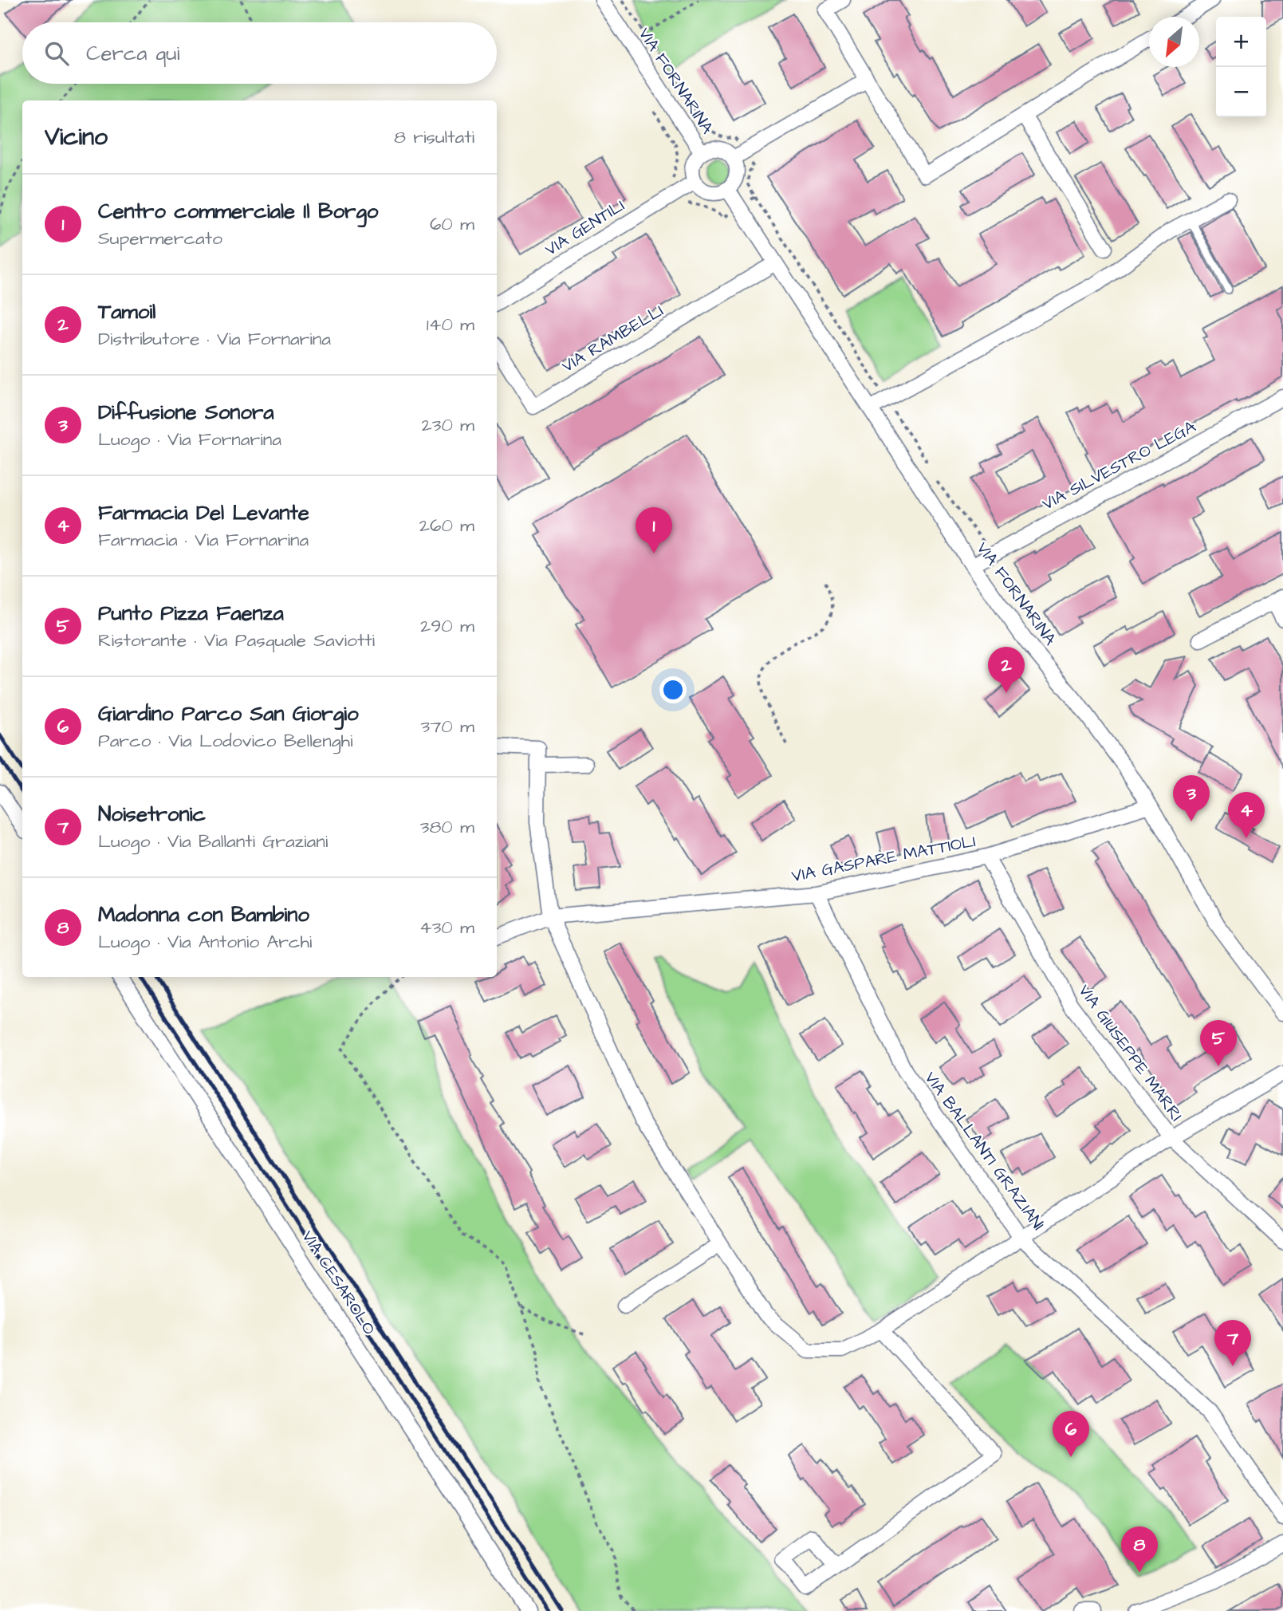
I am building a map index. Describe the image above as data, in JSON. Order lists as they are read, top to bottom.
{
  "streets": {
    "street": [
      "VIA FORNARINA",
      "VIA GENTILI",
      "VIA RAMBELLI",
      "VIA SILVESTRO LEGA",
      "VIA GASPARE MATTIOLI",
      "VIA GIUSEPPE MARRI",
      "VIA BALLANTI GRAZIANI",
      "VIA CESAROLO"
    ]
  },
  "crossings": [
    ["VIA FORNARINA", "VIA GENTILI"],
    ["VIA FORNARINA", "VIA RAMBELLI"],
    ["VIA FORNARINA", "VIA SILVESTRO LEGA"],
    ["VIA FORNARINA", "VIA GASPARE MATTIOLI"],
    ["VIA GASPARE MATTIOLI", "VIA GIUSEPPE MARRI"],
    ["VIA GASPARE MATTIOLI", "VIA BALLANTI GRAZIANI"]
  ],
  "north": "bottom left",
  "page": {
    "map_buttons": ["+", "−"],
    "search": "Cerca qui",
    "heading": ["Vicino", "8 risultati"],
    "list": [
      {
        "mark": "1",
        "name": "Centro commerciale Il Borgo",
        "note": "Supermercato",
        "value": "60 m"
      },
      {
        "mark": "2",
        "name": "Tamoil",
        "note": "Distributore · Via Fornarina",
        "value": "140 m"
      },
      {
        "mark": "3",
        "name": "Diffusione Sonora",
        "note": "Luogo · Via Fornarina",
        "value": "230 m"
      },
      {
        "mark": "4",
        "name": "Farmacia Del Levante",
        "note": "Farmacia · Via Fornarina",
        "value": "260 m"
      },
      {
        "mark": "5",
        "name": "Punto Pizza Faenza",
        "note": "Ristorante · Via Pasquale Saviotti",
        "value": "290 m"
      },
      {
        "mark": "6",
        "name": "Giardino Parco San Giorgio",
        "note": "Parco · Via Lodovico Bellenghi",
        "value": "370 m"
      },
      {
        "mark": "7",
        "name": "Noisetronic",
        "note": "Luogo · Via Ballanti Graziani",
        "value": "380 m"
      },
      {
        "mark": "8",
        "name": "Madonna con Bambino",
        "note": "Luogo · Via Antonio Archi",
        "value": "430 m"
      }
    ],
    "pins": [
      "1",
      "2",
      "3",
      "4",
      "5",
      "7",
      "6",
      "8"
    ]
  }
}
